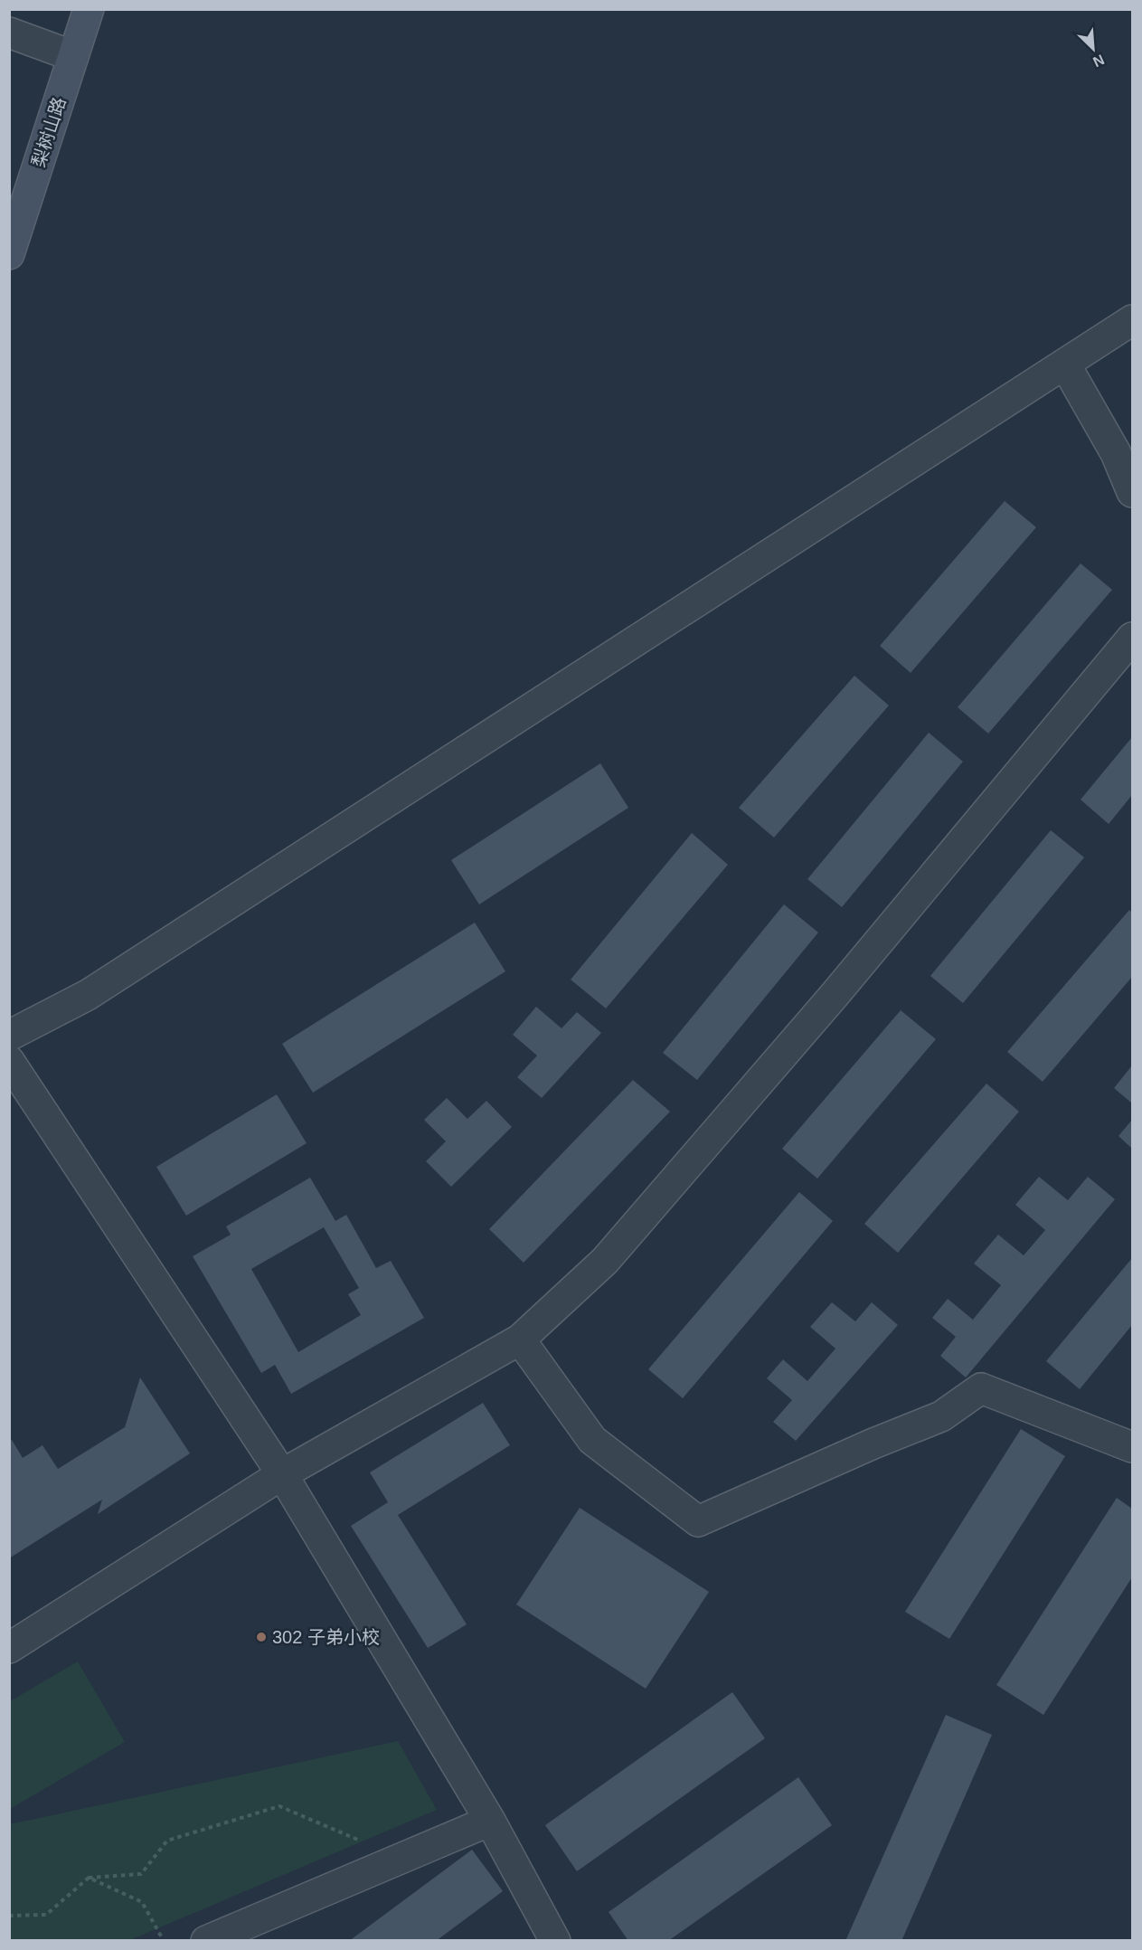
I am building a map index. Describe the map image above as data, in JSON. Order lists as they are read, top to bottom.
{
  "streets": {
    "main road": ["梨树山路"]
  },
  "places": ["302 子弟小校"],
  "north": "bottom right"
}
